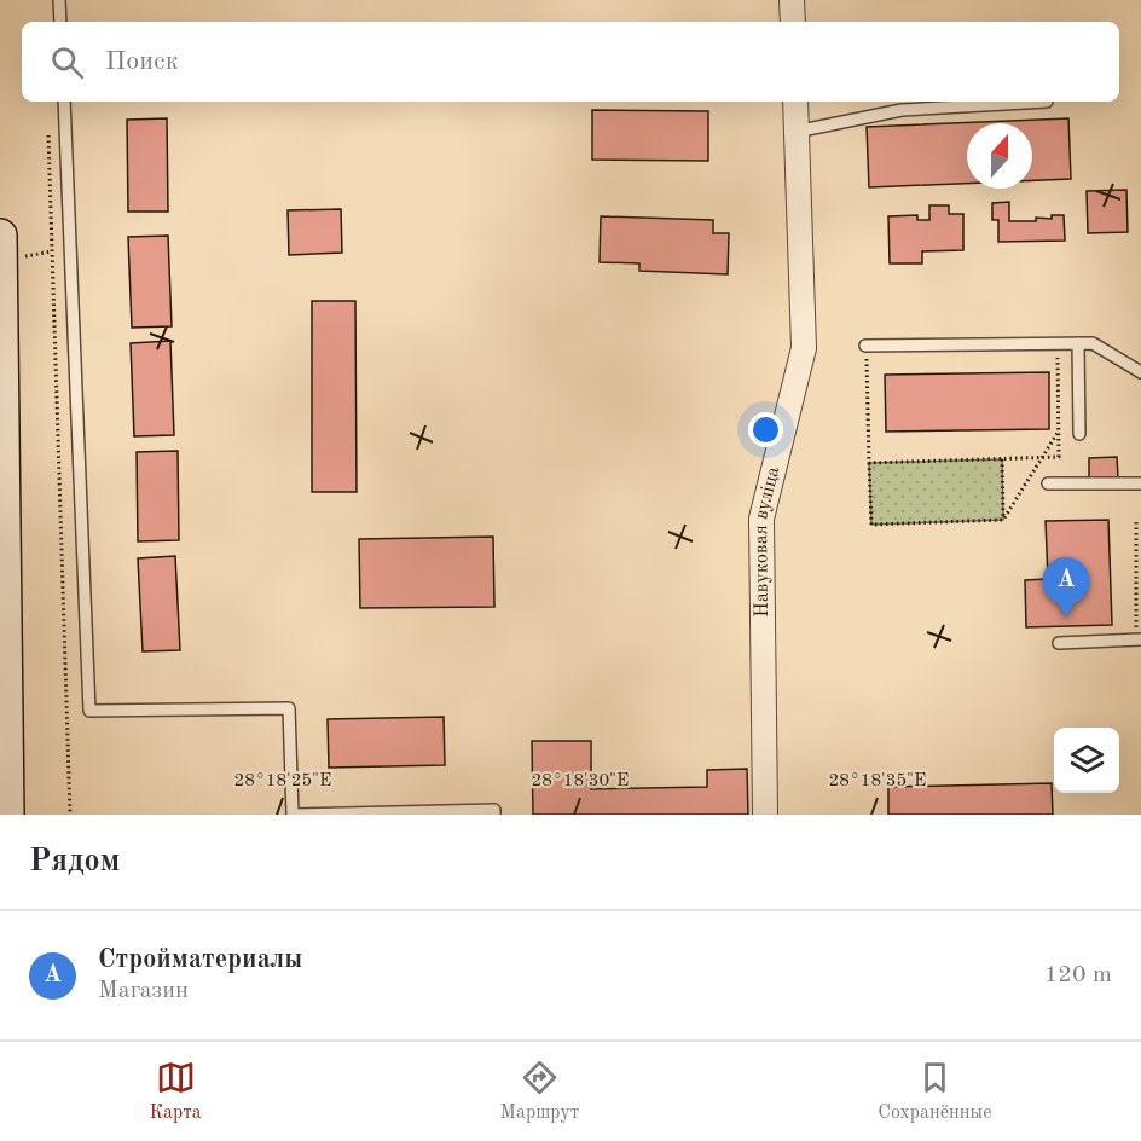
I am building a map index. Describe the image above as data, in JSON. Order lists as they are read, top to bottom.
{
  "streets": {
    "street": ["Навуковая вуліца"]
  },
  "north": "top",
  "page": {
    "search": "Поиск",
    "pins": "A",
    "heading": "Рядом",
    "list": [
      {
        "mark": "A",
        "name": "Стройматериалы",
        "note": "Магазин",
        "value": "120 m"
      }
    ],
    "nav": ["Карта", "Маршрут", "Сохранённые"]
  },
  "coordinates": ["28°18'25\"E", "28°18'30\"E", "28°18'35\"E"]
}
